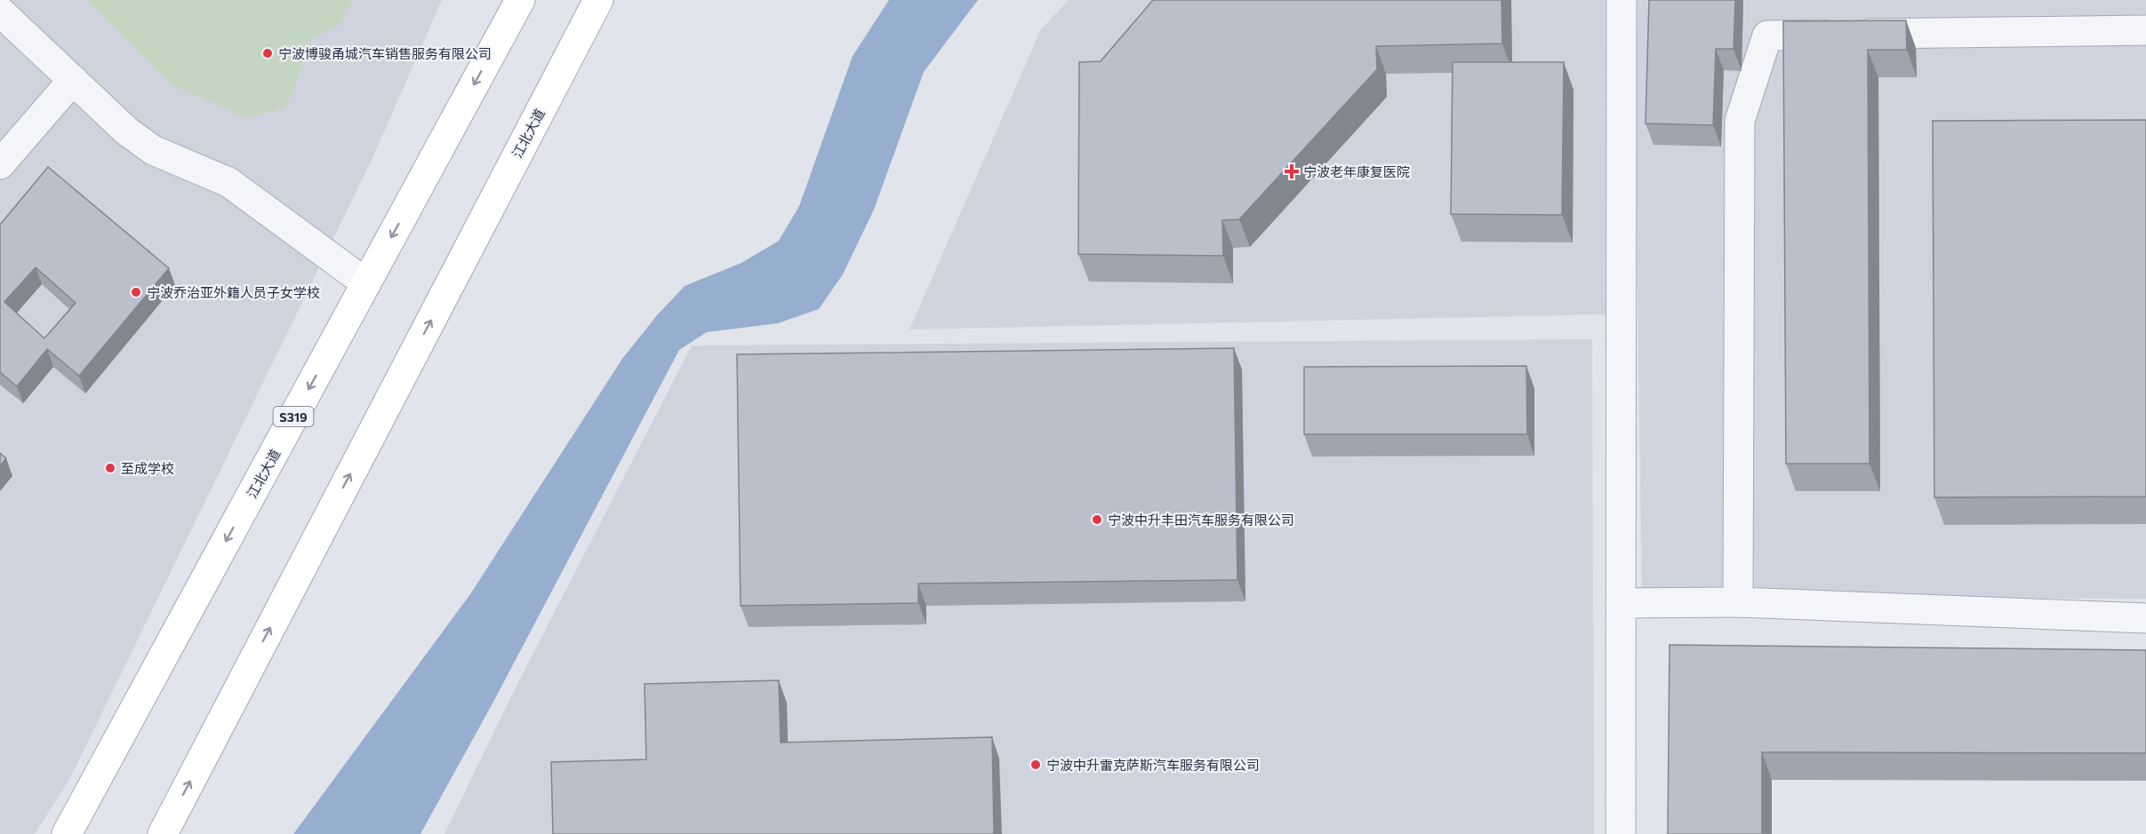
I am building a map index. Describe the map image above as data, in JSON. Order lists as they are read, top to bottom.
{
  "streets": {
    "main road": ["江北大道", "S319"]
  },
  "places": {
    "other": [
      "宁波博骏甬城汽车销售服务有限公司",
      "宁波乔治亚外籍人员子女学校",
      "至成学校",
      "宁波中升丰田汽车服务有限公司",
      "宁波中升雷克萨斯汽车服务有限公司"
    ],
    "health": ["宁波老年康复医院"]
  }
}
